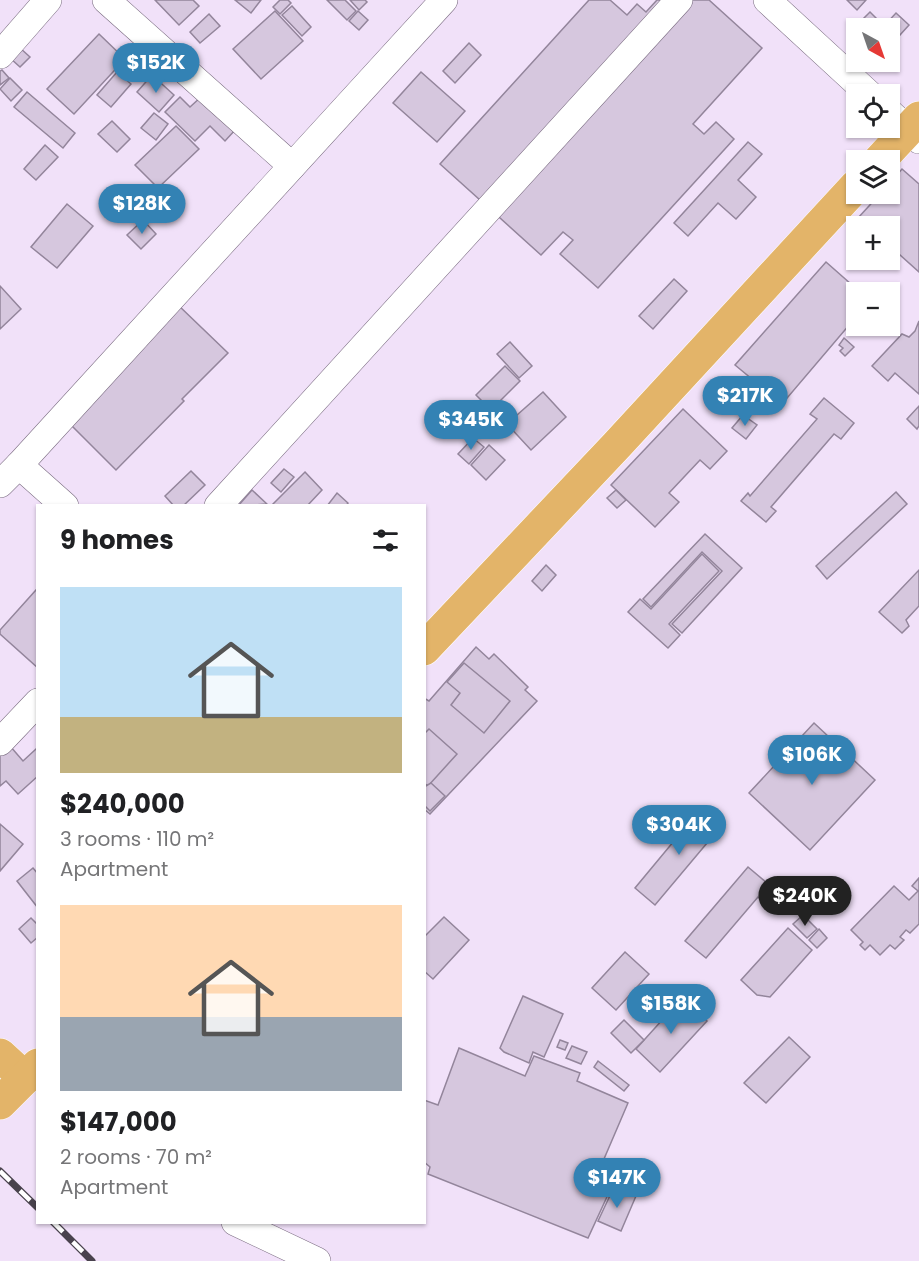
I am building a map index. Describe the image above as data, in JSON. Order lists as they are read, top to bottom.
{
  "north": "bottom right",
  "page": {
    "map_buttons": ["+", "−"],
    "price": [
      "$152K",
      "$128K",
      "$217K",
      "$345K",
      "$106K",
      "$304K",
      "$240K",
      "$158K",
      "$147K"
    ],
    "heading": "9 homes",
    "list": [
      {
        "name": "$240,000",
        "note": "3 rooms · 110 m² · Apartment"
      },
      {
        "name": "$147,000",
        "note": "2 rooms · 70 m² · Apartment"
      }
    ]
  }
}
